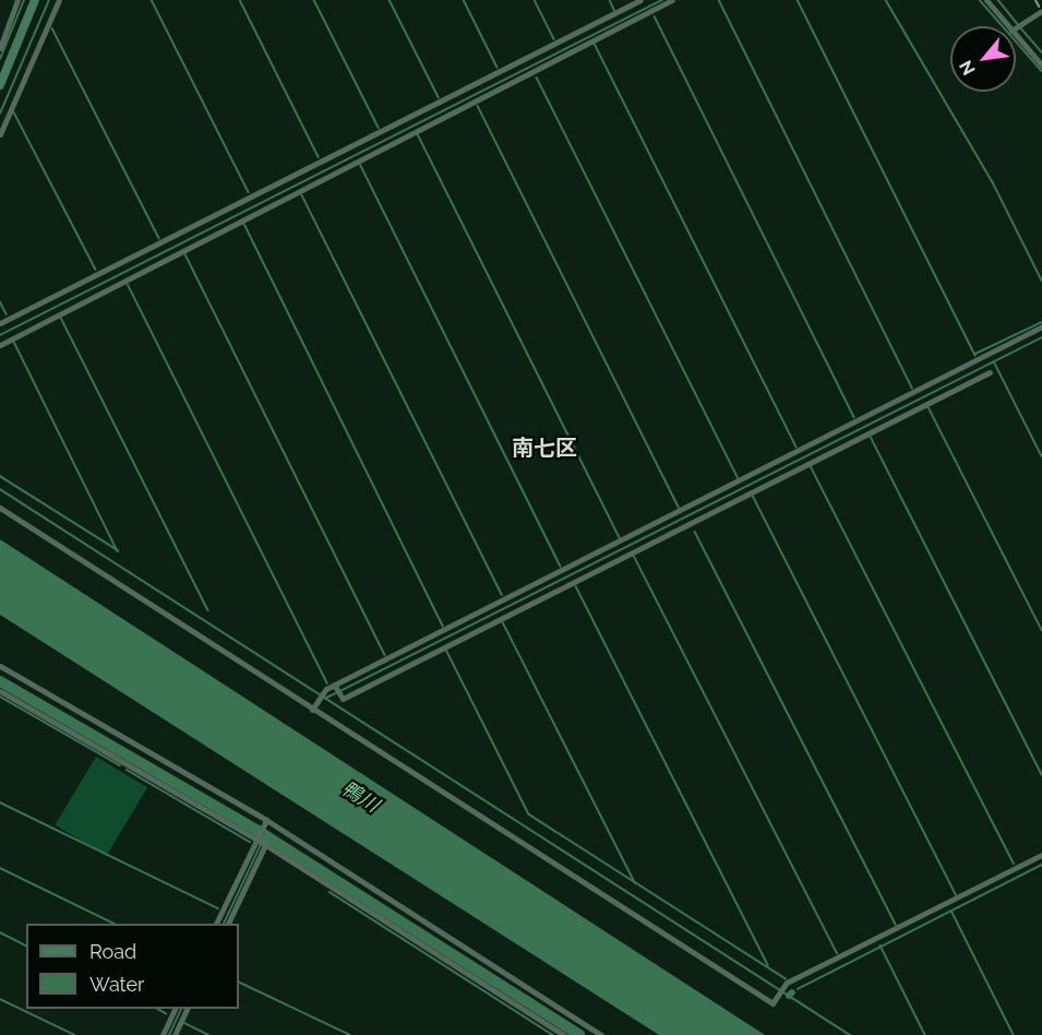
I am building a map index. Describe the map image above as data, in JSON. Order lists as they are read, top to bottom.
{
  "districts": ["南七区"],
  "water": ["鴨川"],
  "legend": ["Road", "Water"],
  "north": "bottom left"
}
